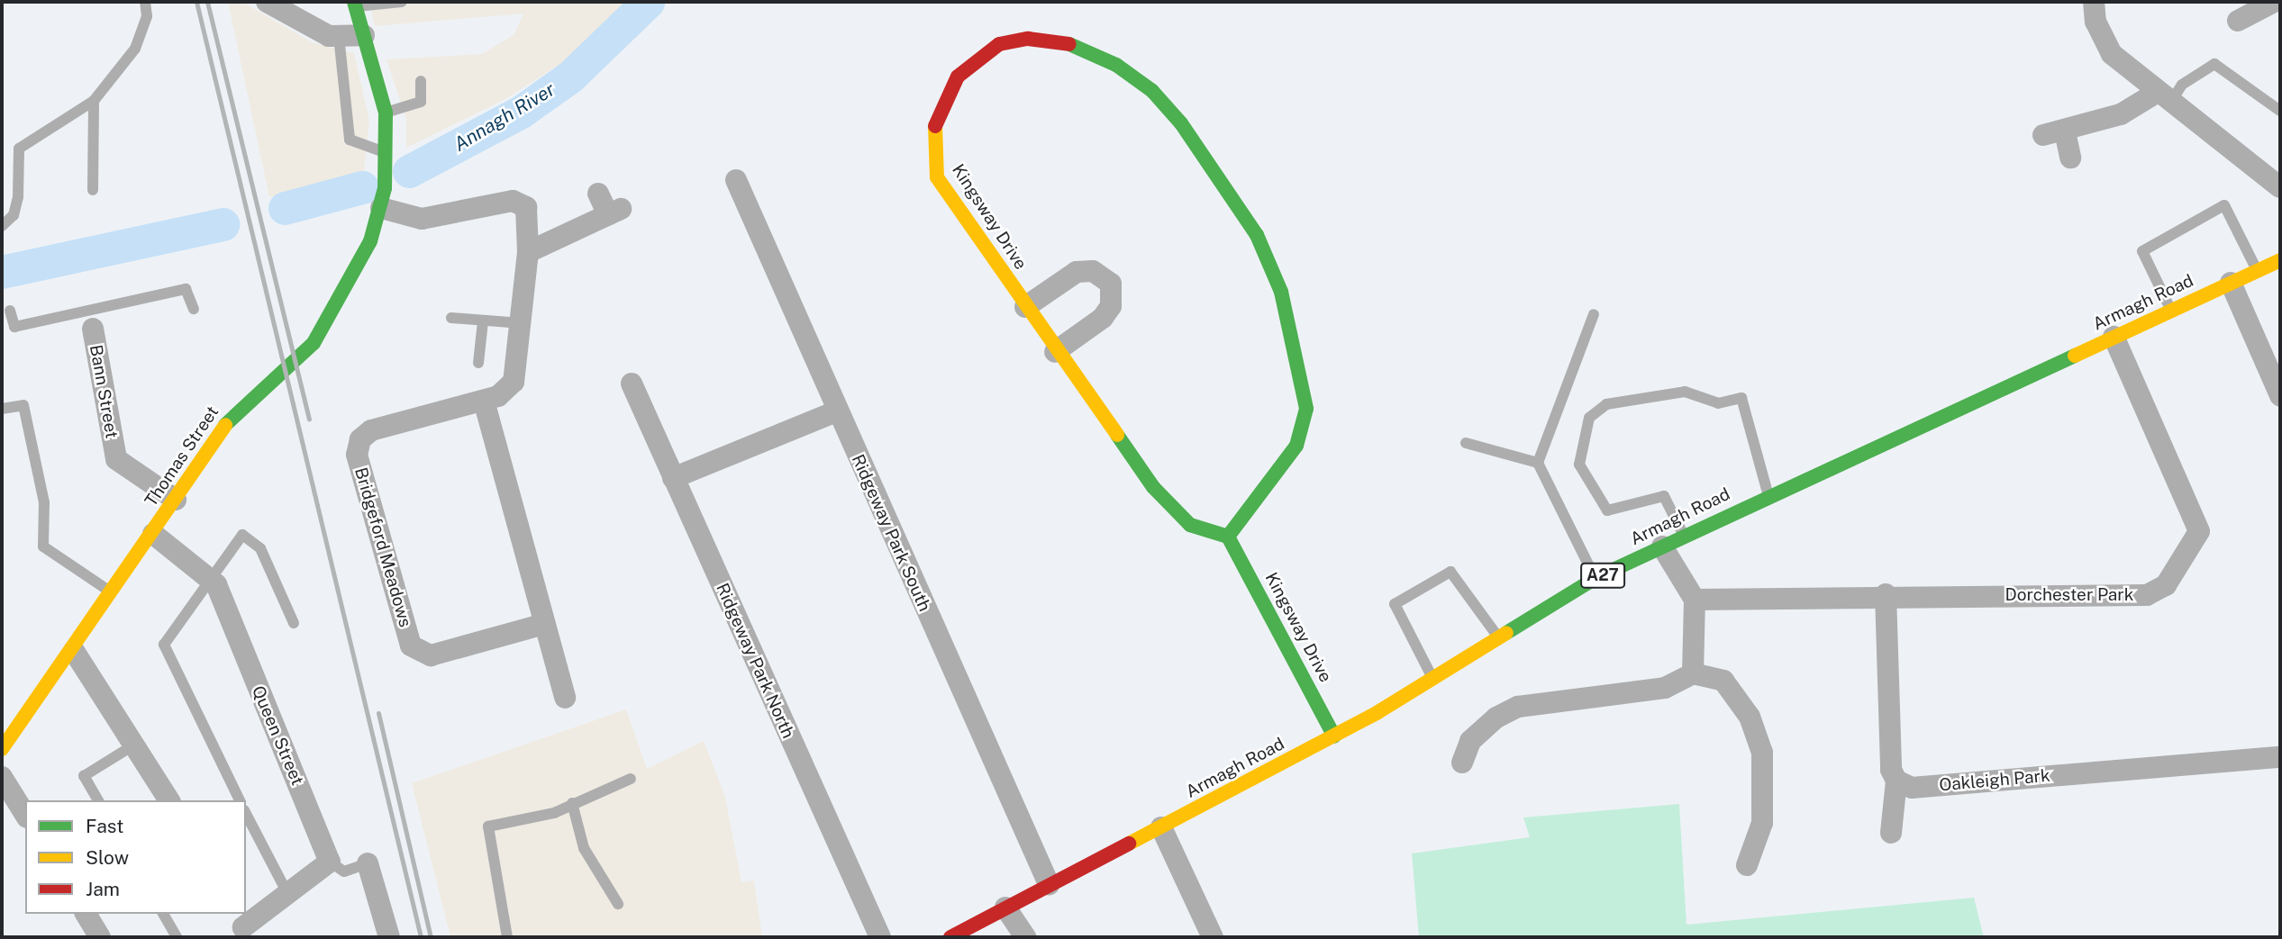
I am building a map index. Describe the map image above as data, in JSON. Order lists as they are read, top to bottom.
{
  "streets": {
    "main road": [
      "Kingsway Drive",
      "Armagh Road",
      "Thomas Street",
      "A27"
    ],
    "street": [
      "Bann Street",
      "Ridgeway Park South",
      "Bridgeford Meadows",
      "Dorchester Park",
      "Ridgeway Park North",
      "Queen Street",
      "Oakleigh Park"
    ]
  },
  "crossings": [
    ["Kingsway Drive", "Armagh Road"],
    ["Armagh Road", "Ridgeway Park South"],
    ["Armagh Road", "Dorchester Park"],
    ["Bann Street", "Thomas Street"],
    ["Thomas Street", "Bridgeford Meadows"]
  ],
  "water": ["Annagh River"],
  "legend": ["Fast", "Slow", "Jam"]
}
